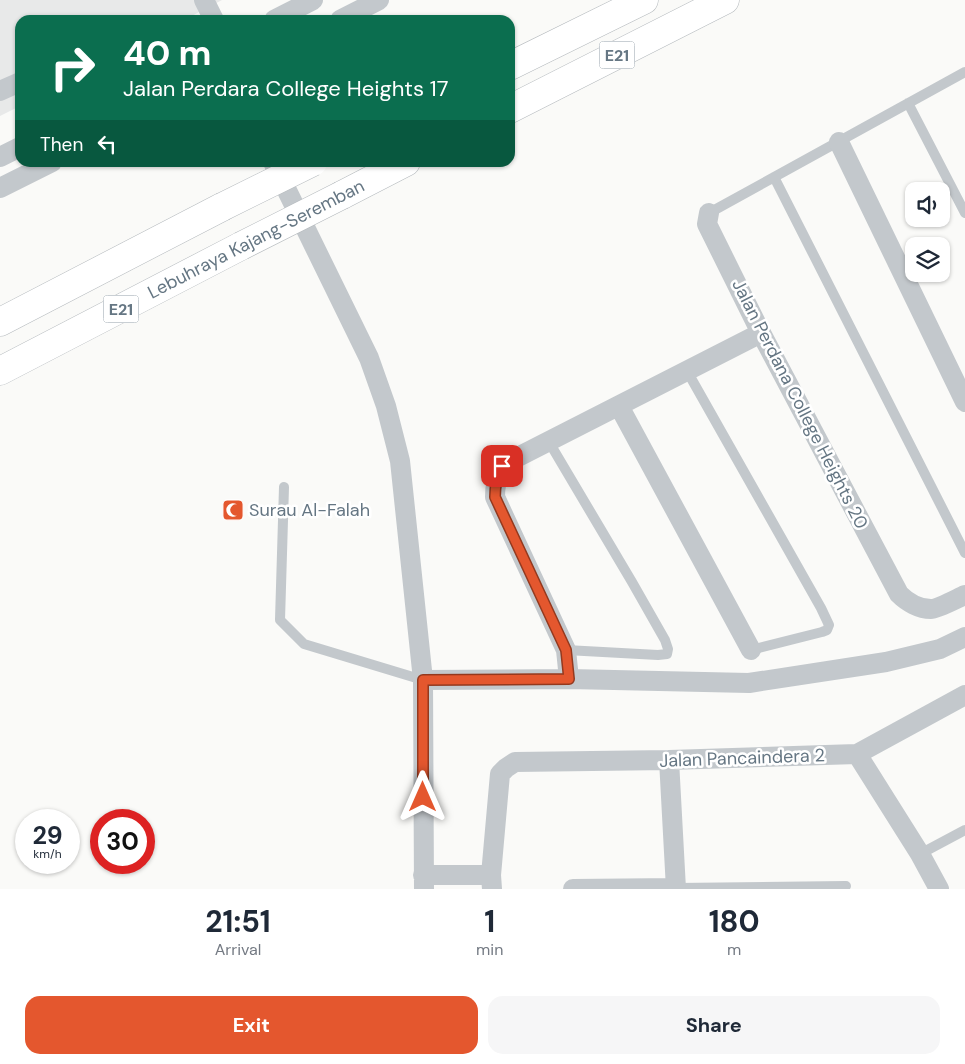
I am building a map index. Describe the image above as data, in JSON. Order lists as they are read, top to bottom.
{
  "streets": {
    "highway": ["E21", "Lebuhraya Kajang-Seremban"],
    "street": ["Jalan Perdana College Heights 20", "Jalan Pancaindera 2"]
  },
  "places": {
    "mosque": ["Surau Al-Falah"]
  },
  "page": {
    "turn": ["40 m", "Jalan Perdara College Heights 17"],
    "then": "Then",
    "speed": "29 km/h",
    "limit": "30",
    "eta": [
      "21:51",
      "Arrival",
      "1",
      "min",
      "180",
      "m"
    ],
    "buttons": ["Exit", "Share"]
  }
}
